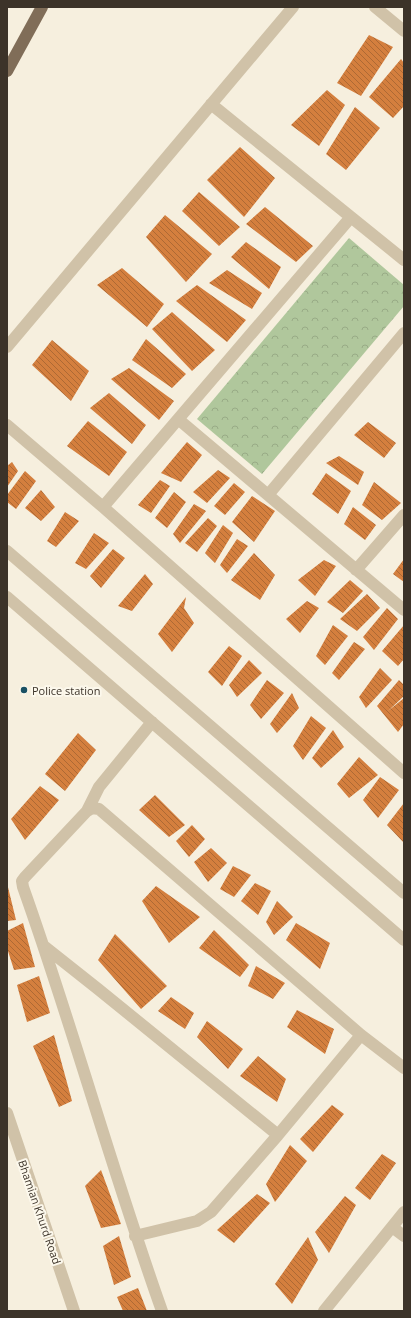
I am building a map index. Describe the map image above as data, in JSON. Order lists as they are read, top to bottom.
{
  "streets": {
    "street": ["Bhamian Khurd Road"]
  },
  "places": ["Police station"]
}
